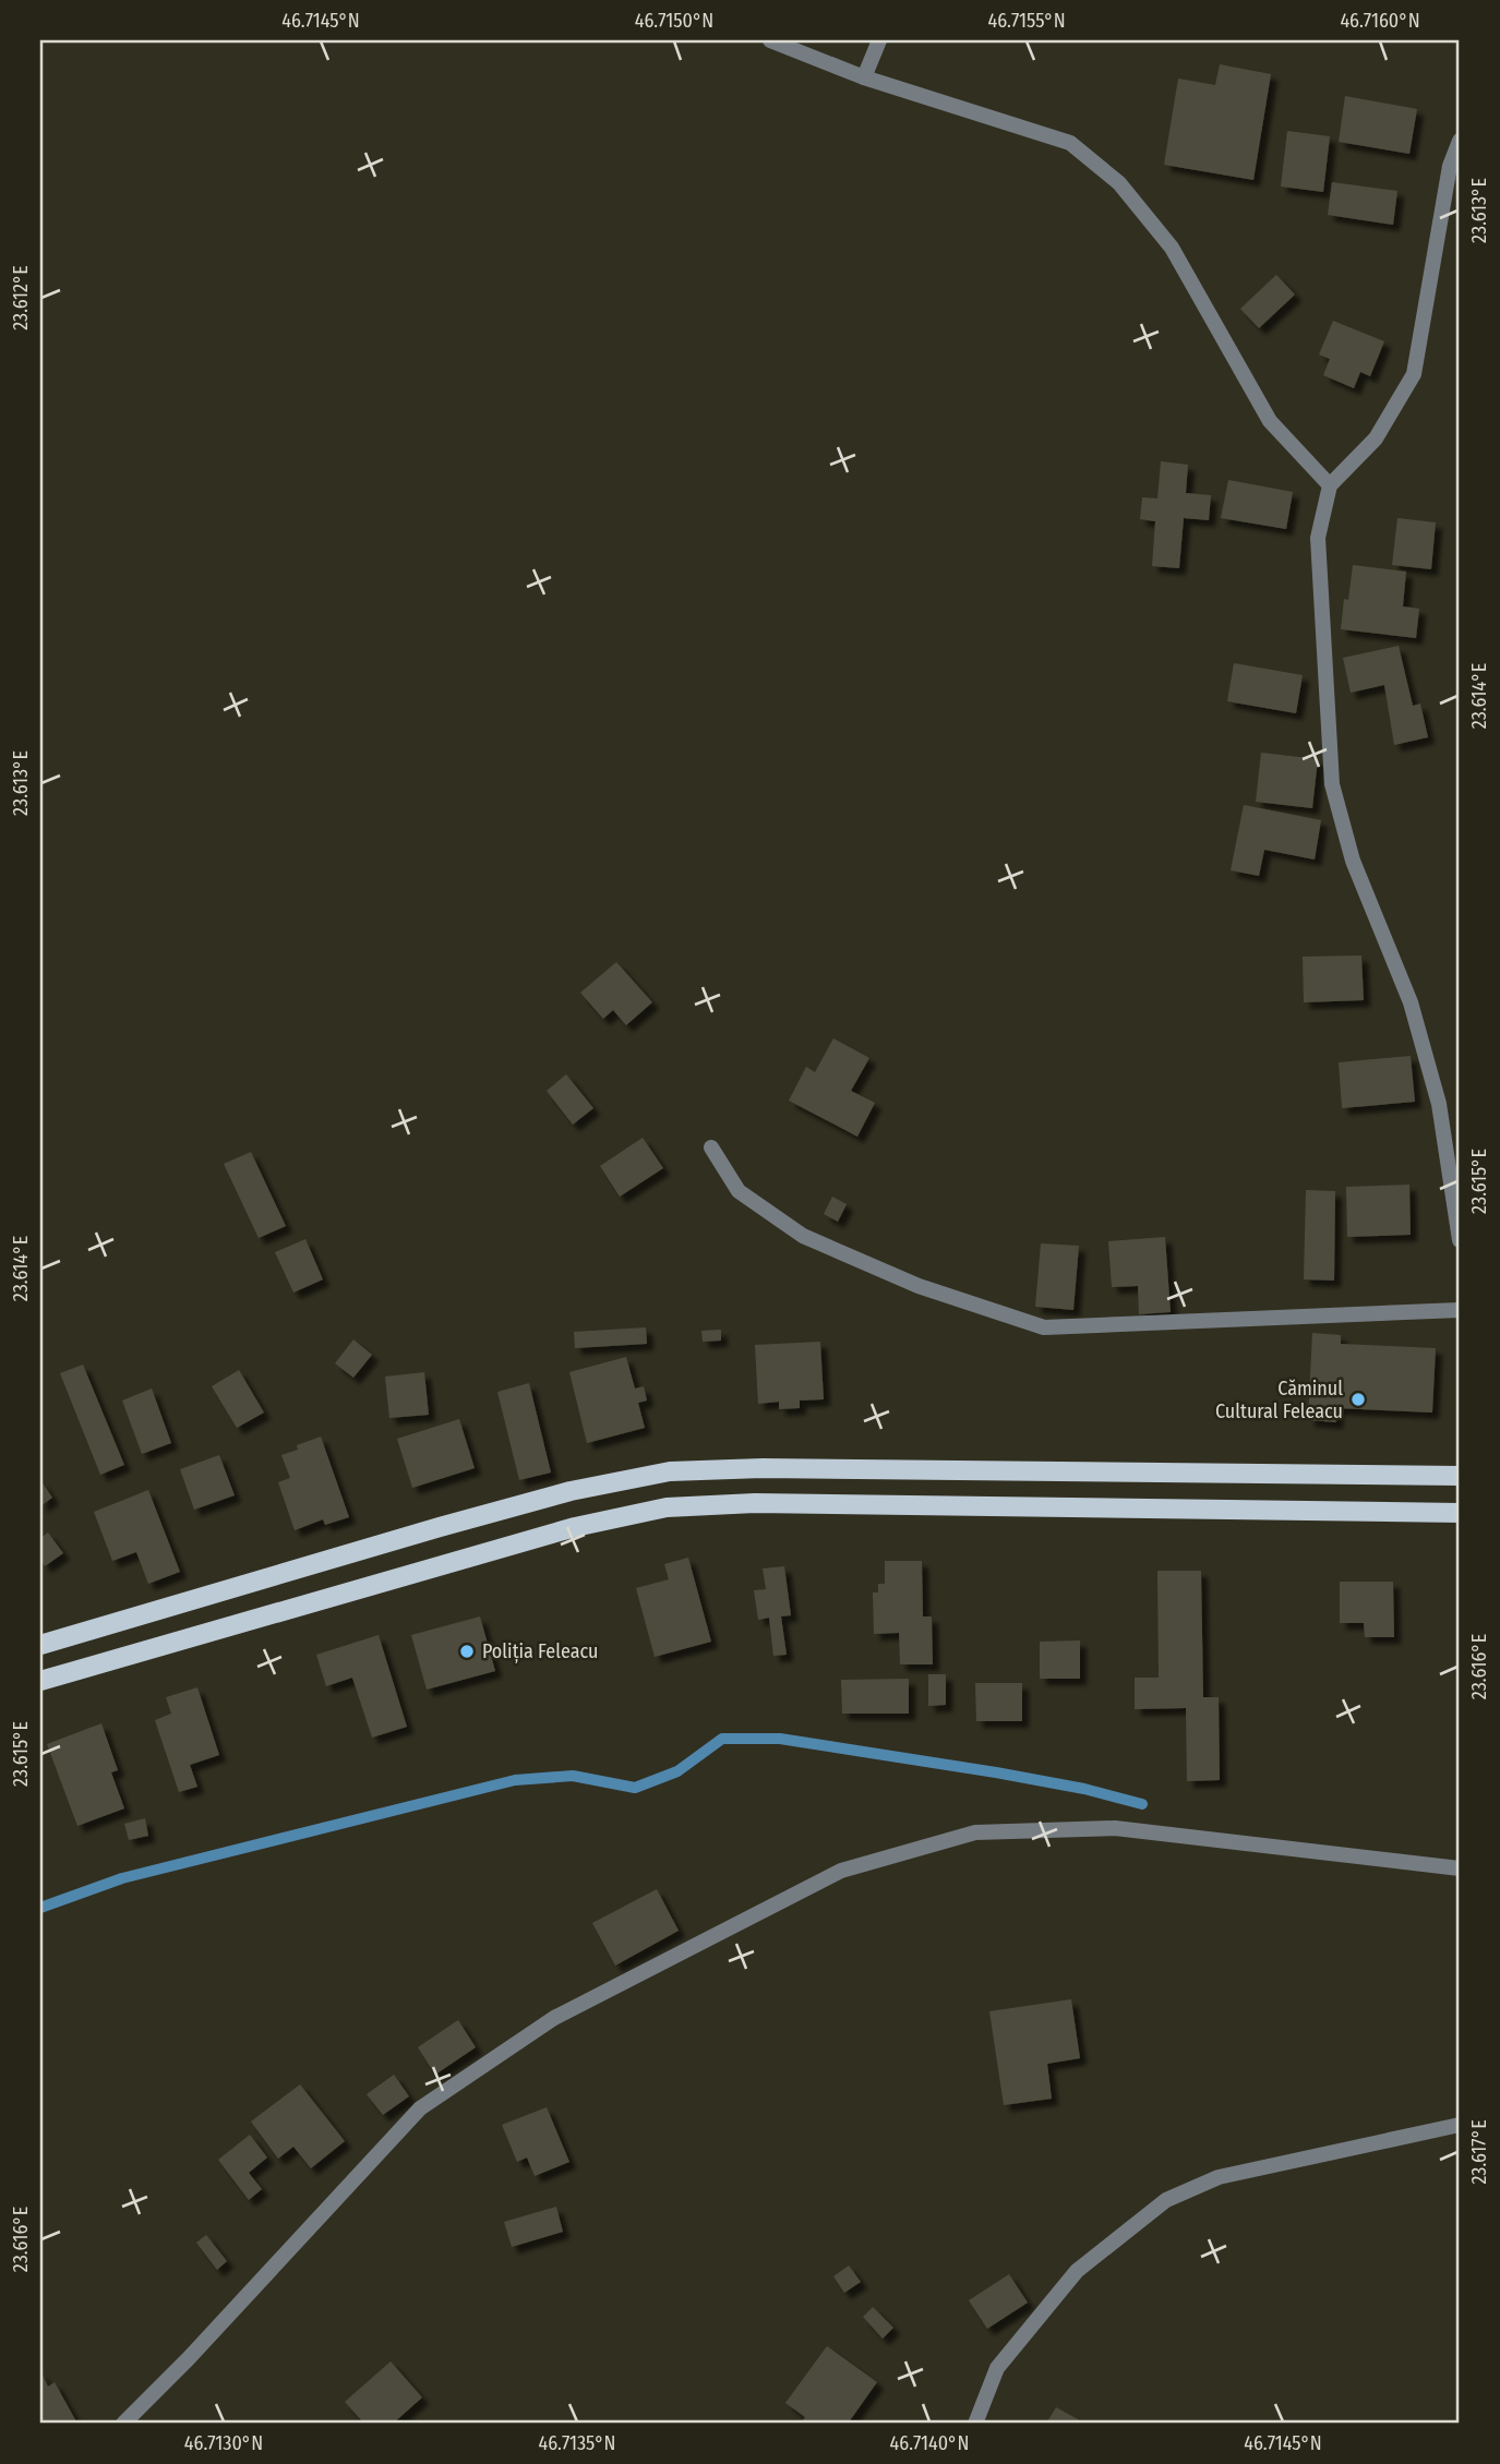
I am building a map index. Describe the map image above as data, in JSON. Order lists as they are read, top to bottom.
{
  "places": ["Căminul Cultural Feleacu", "Poliția Feleacu"],
  "coordinates": [
    "46.7145°N",
    "46.7150°N",
    "46.7155°N",
    "46.7160°N",
    "23.613°E",
    "23.612°E",
    "23.614°E",
    "23.615°E",
    "23.616°E",
    "23.617°E",
    "46.7130°N",
    "46.7135°N",
    "46.7140°N"
  ]
}
